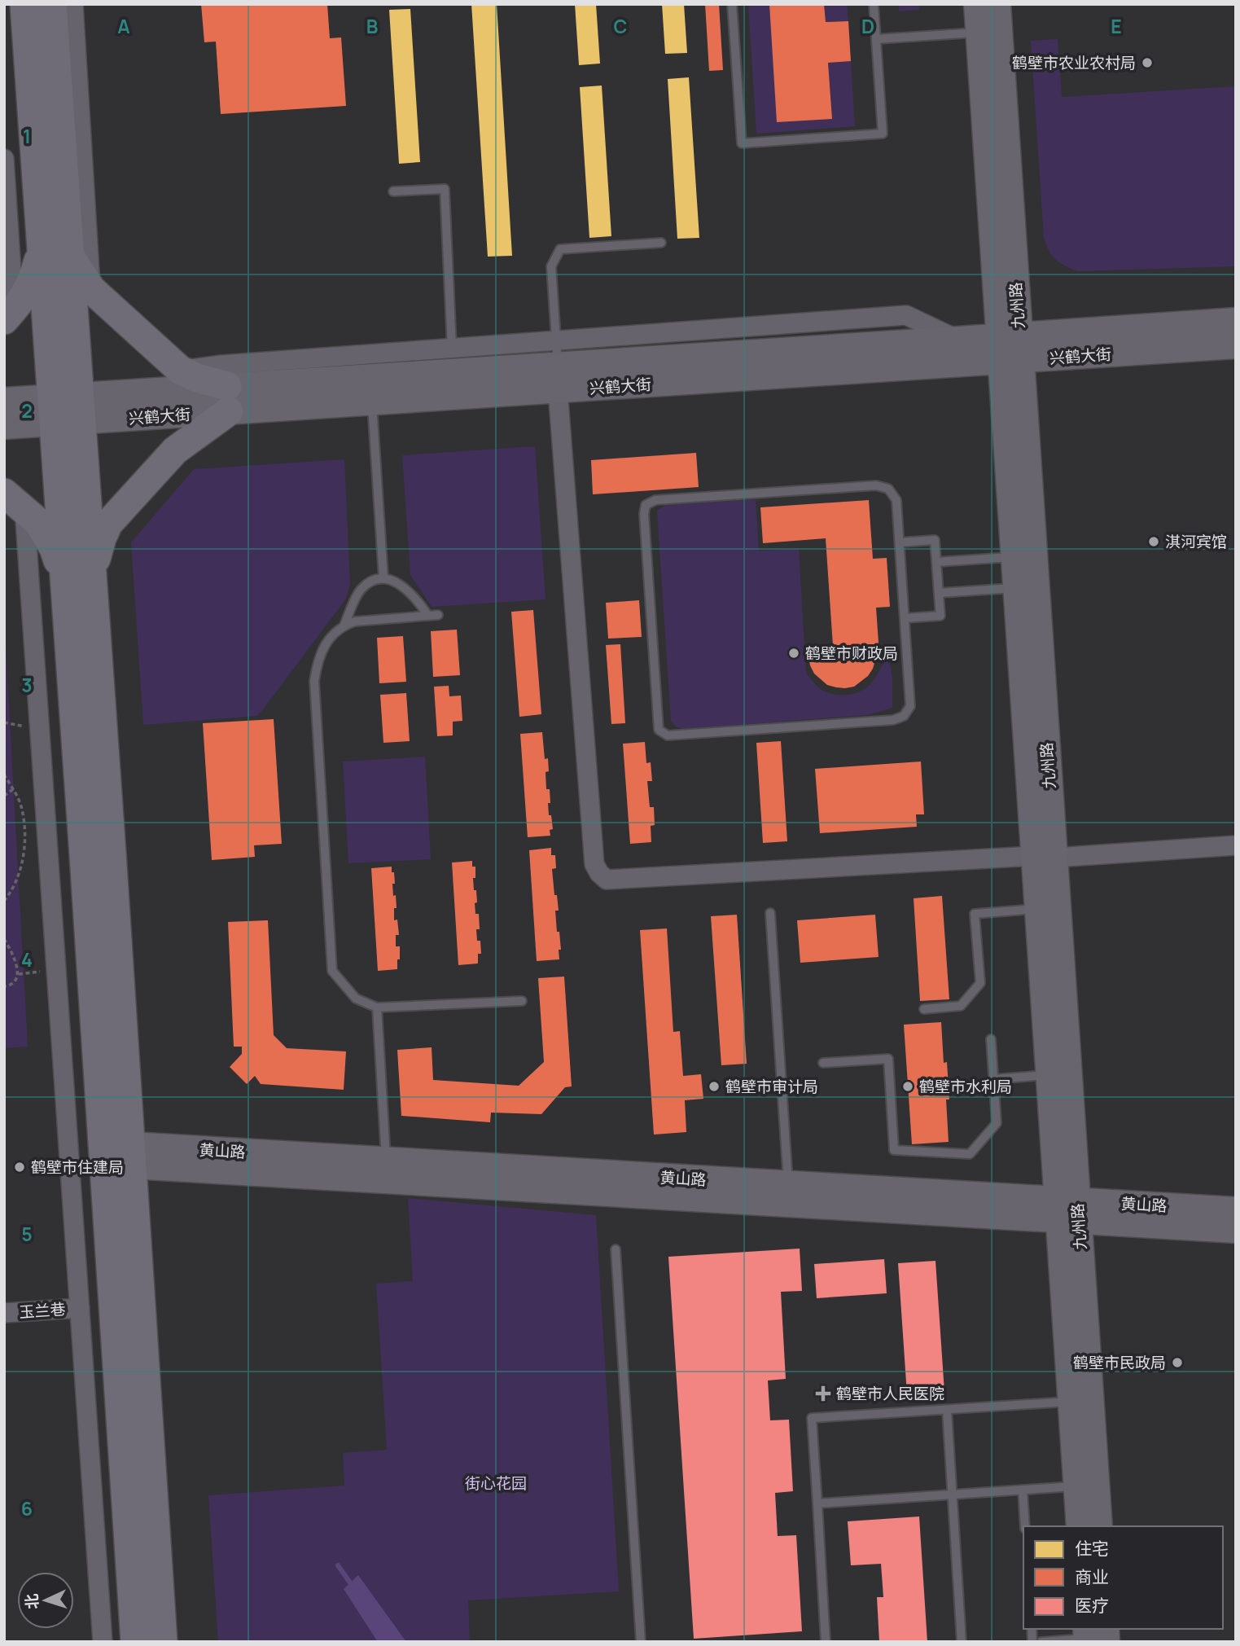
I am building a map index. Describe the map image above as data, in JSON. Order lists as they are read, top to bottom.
{
  "streets": {
    "street": [
      "九州路",
      "兴鹤大街",
      "黄山路",
      "玉兰巷"
    ]
  },
  "crossings": [
    ["九州路", "兴鹤大街"],
    ["九州路", "黄山路"]
  ],
  "parks": ["街心花园"],
  "places": {
    "other": [
      "鹤壁市农业农村局",
      "淇河宾馆",
      "鹤壁市财政局",
      "鹤壁市审计局",
      "鹤壁市水利局",
      "鹤壁市住建局",
      "鹤壁市民政局"
    ],
    "health": ["鹤壁市人民医院"]
  },
  "legend": ["住宅", "商业", "医疗"],
  "north": "left",
  "grid": {
    "columns": [
      "A",
      "B",
      "C",
      "D",
      "E"
    ],
    "rows": [
      "1",
      "2",
      "3",
      "4",
      "5",
      "6"
    ]
  }
}
